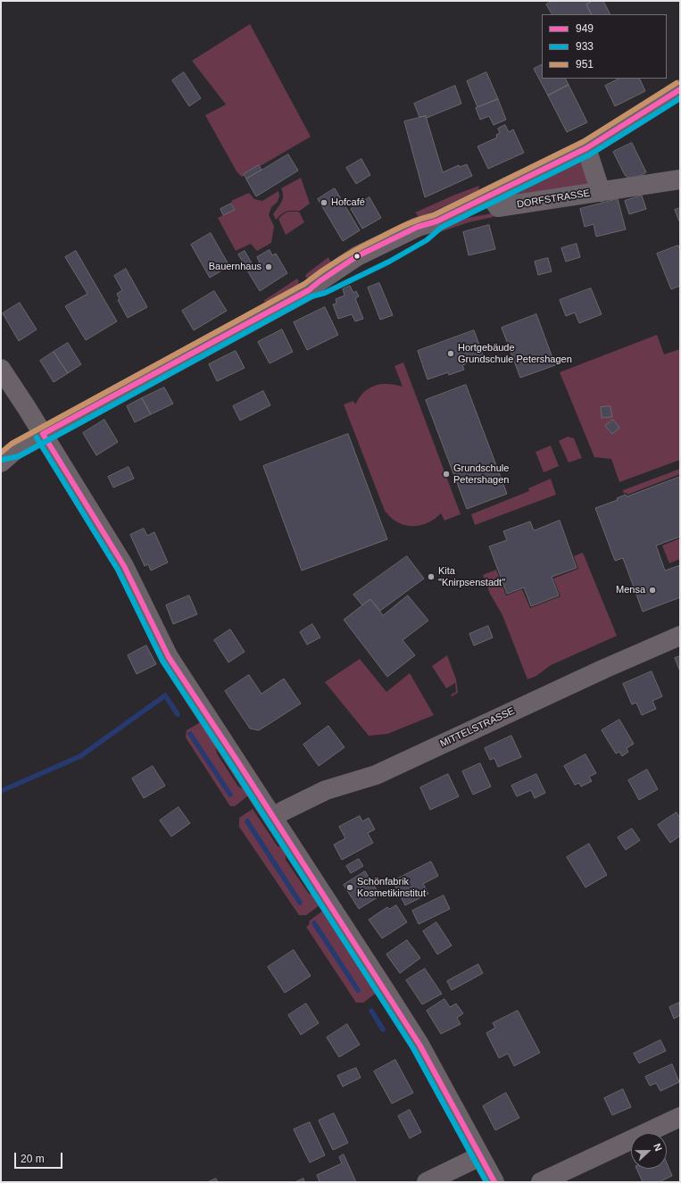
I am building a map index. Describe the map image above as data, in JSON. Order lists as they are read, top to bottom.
{
  "streets": {
    "street": ["DORFSTRASSE", "MITTELSTRASSE"]
  },
  "places": [
    "Hofcafé",
    "Bauernhaus",
    "Hortgebäude Grundschule Petershagen",
    "Grundschule Petershagen",
    "Kita \"Knirpsenstadt\"",
    "Mensa",
    "Schönfabrik Kosmetikinstitut"
  ],
  "lines": ["transit line 951", "transit line 949", "transit line 933"],
  "legend": ["949", "933", "951"],
  "scale_bar": "20 m",
  "north": "right"
}
